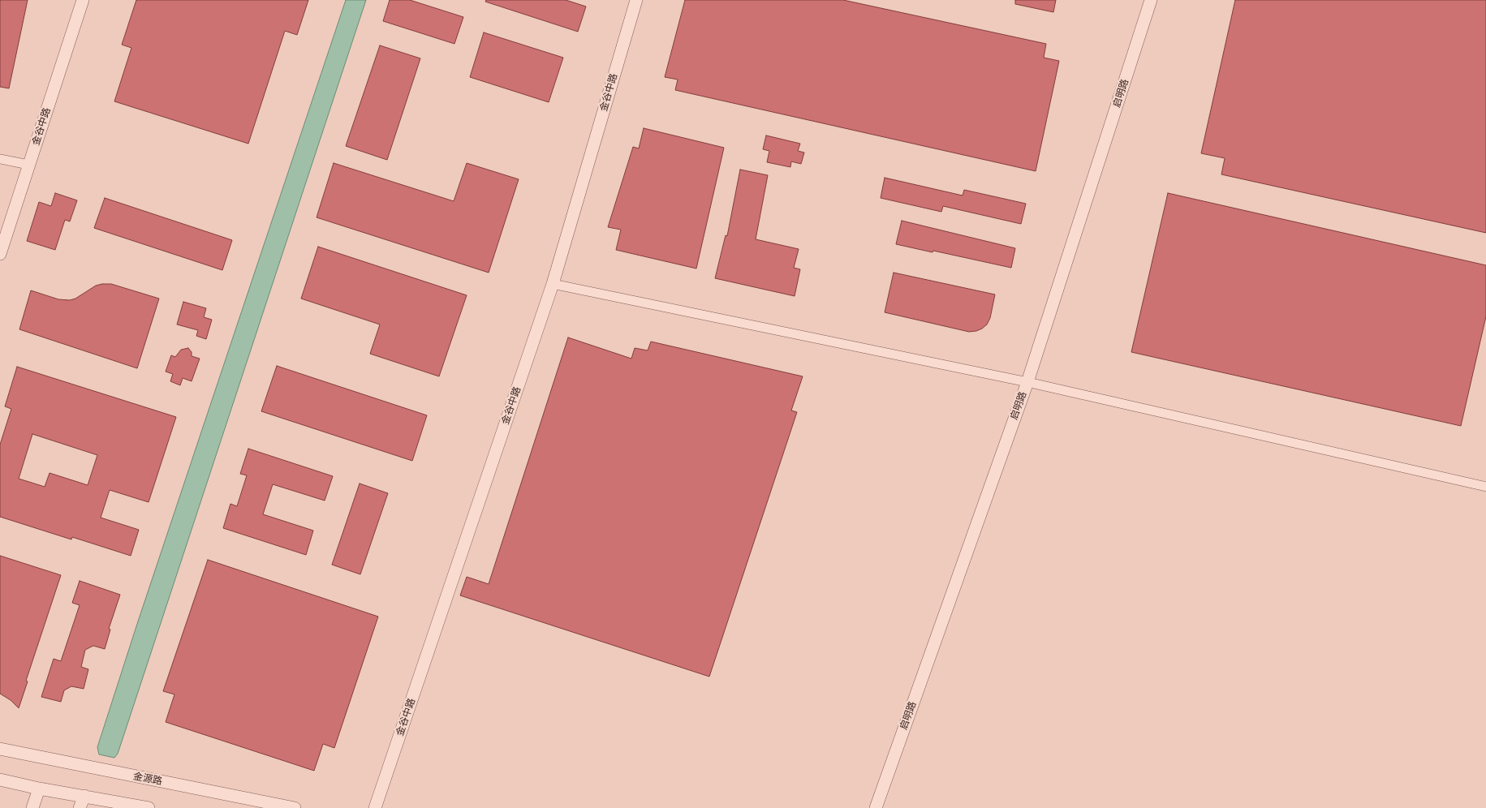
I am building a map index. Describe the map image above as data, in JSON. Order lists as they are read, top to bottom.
{
  "streets": {
    "street": ["金谷中路", "启明路", "金源路"]
  }
}
